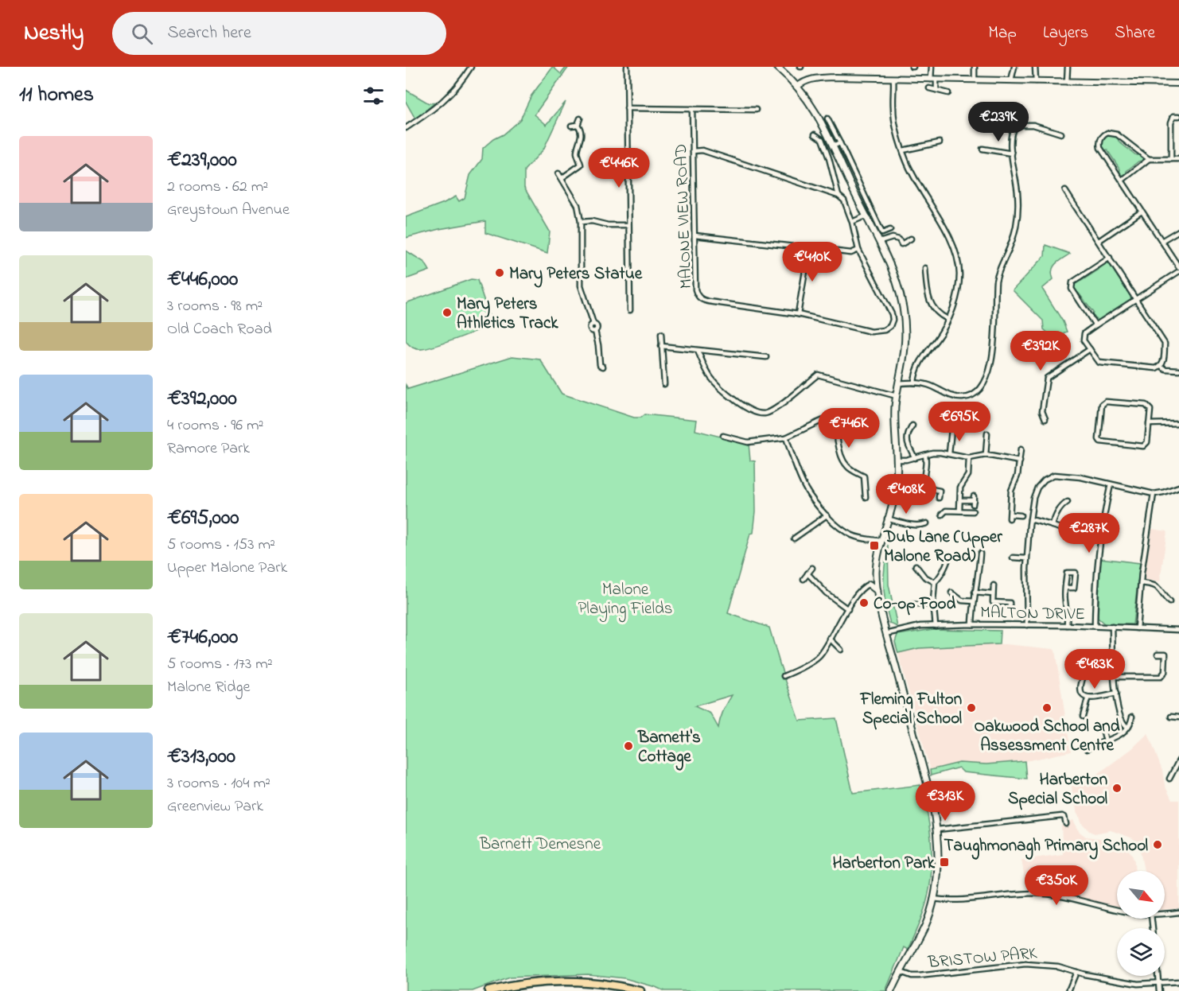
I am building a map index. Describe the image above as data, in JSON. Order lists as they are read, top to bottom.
{
  "streets": {
    "street": ["MALONE VIEW ROAD", "MALTON DRIVE", "BRISTOW PARK"]
  },
  "parks": ["Malone Playing Fields", "Barnett Demesne"],
  "places": {
    "other": [
      "Mary Peters Statue",
      "Mary Peters Athletics Track",
      "Co-op Food",
      "Fleming Fulton Special School",
      "Oakwood School and Assessment Centre",
      "Barnett's Cottage",
      "Harberton Special School",
      "Taughmonagh Primary School"
    ],
    "transit": ["Dub Lane (Upper Malone Road)", "Harberton Park"]
  },
  "north": "bottom right",
  "page": {
    "header": "Nestly",
    "search": "Search here",
    "nav": ["Map", "Layers", "Share"],
    "heading": "11 homes",
    "price": [
      "€239K",
      "€446K",
      "€410K",
      "€392K",
      "€695K",
      "€746K",
      "€408K",
      "€287K",
      "€483K",
      "€313K",
      "€350K"
    ],
    "list": [
      {
        "name": "€239,000",
        "note": "2 rooms · 62 m² · Greystown Avenue"
      },
      {
        "name": "€446,000",
        "note": "3 rooms · 98 m² · Old Coach Road"
      },
      {
        "name": "€392,000",
        "note": "4 rooms · 96 m² · Ramore Park"
      },
      {
        "name": "€695,000",
        "note": "5 rooms · 153 m² · Upper Malone Park"
      },
      {
        "name": "€746,000",
        "note": "5 rooms · 173 m² · Malone Ridge"
      },
      {
        "name": "€313,000",
        "note": "3 rooms · 104 m² · Greenview Park"
      }
    ]
  }
}
